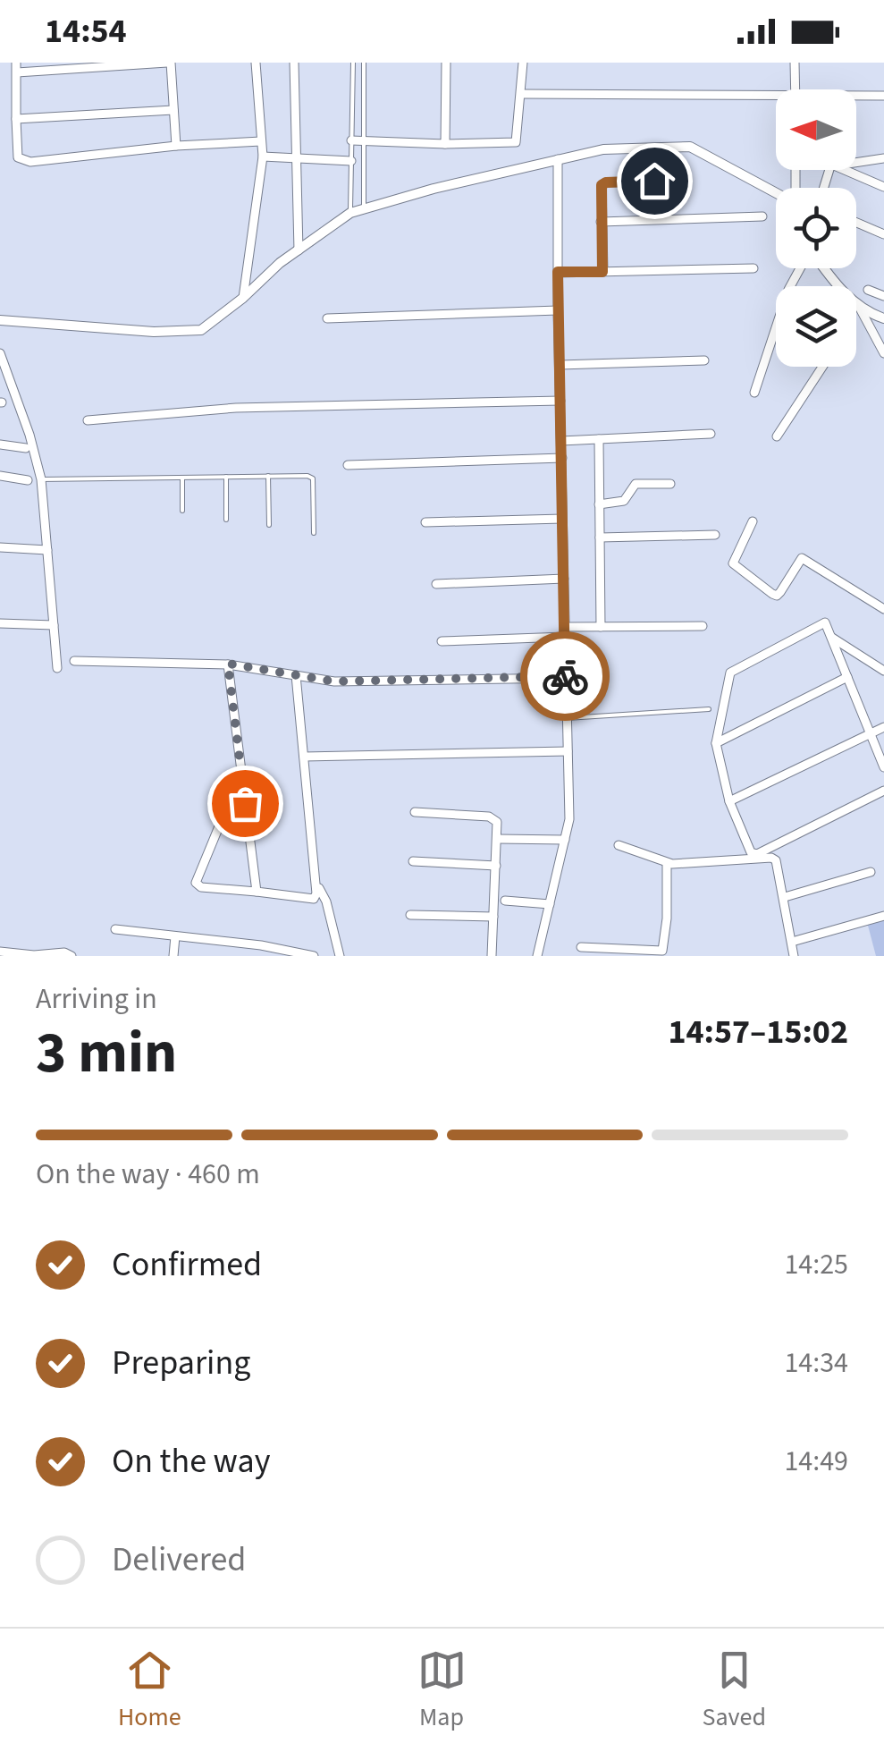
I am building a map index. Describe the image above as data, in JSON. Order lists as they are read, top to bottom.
{
  "north": "left",
  "page": {
    "status": "14:54",
    "heading": ["3 min", "Arriving in", "14:57–15:02"],
    "bar": "On the way · 460 m",
    "list": [
      ["Confirmed", "14:25"],
      ["Preparing", "14:34"],
      ["On the way", "14:49"],
      "Delivered"
    ],
    "tabs": ["Home", "Map", "Saved"]
  }
}
